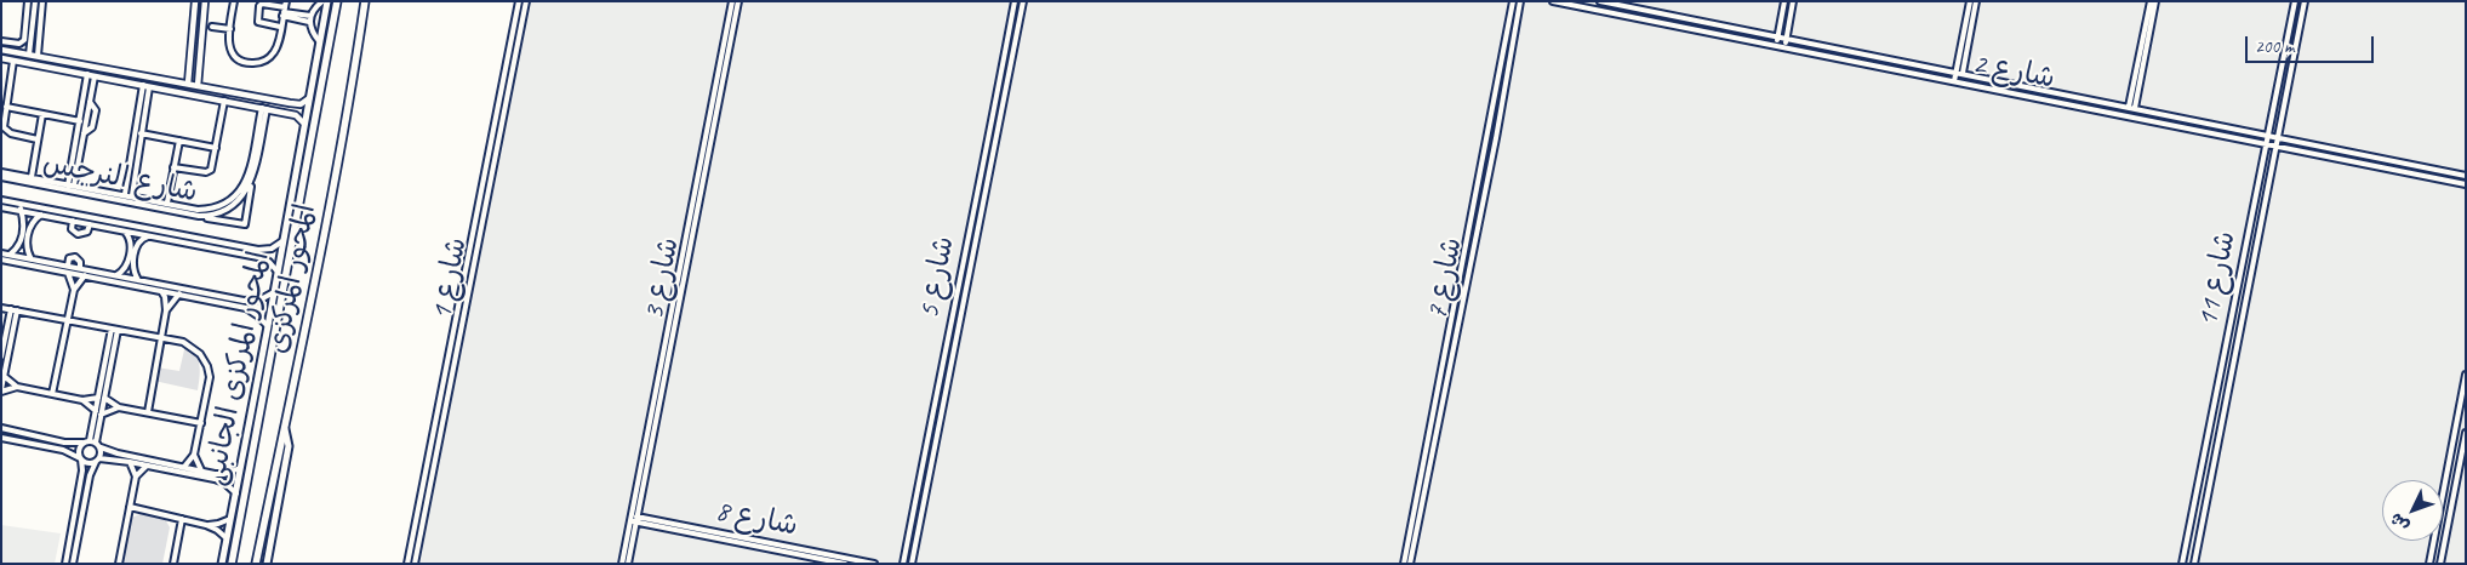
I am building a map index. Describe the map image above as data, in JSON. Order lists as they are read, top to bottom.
{
  "streets": {
    "highway": ["المحور المركزى"],
    "main road": ["المحور المركزى الجانبى"],
    "street": [
      "شارع 2",
      "شارع النرجس",
      "شارع 5",
      "شارع 1",
      "شارع 3",
      "شارع 7",
      "شارع 11",
      "شارع 8"
    ]
  },
  "crossings": [
    ["شارع 2", "شارع 11"],
    ["المحور المركزى", "المحور المركزى الجانبى"],
    ["شارع 3", "شارع 8"]
  ],
  "scale_bar": "200 m",
  "north": "bottom left"
}
